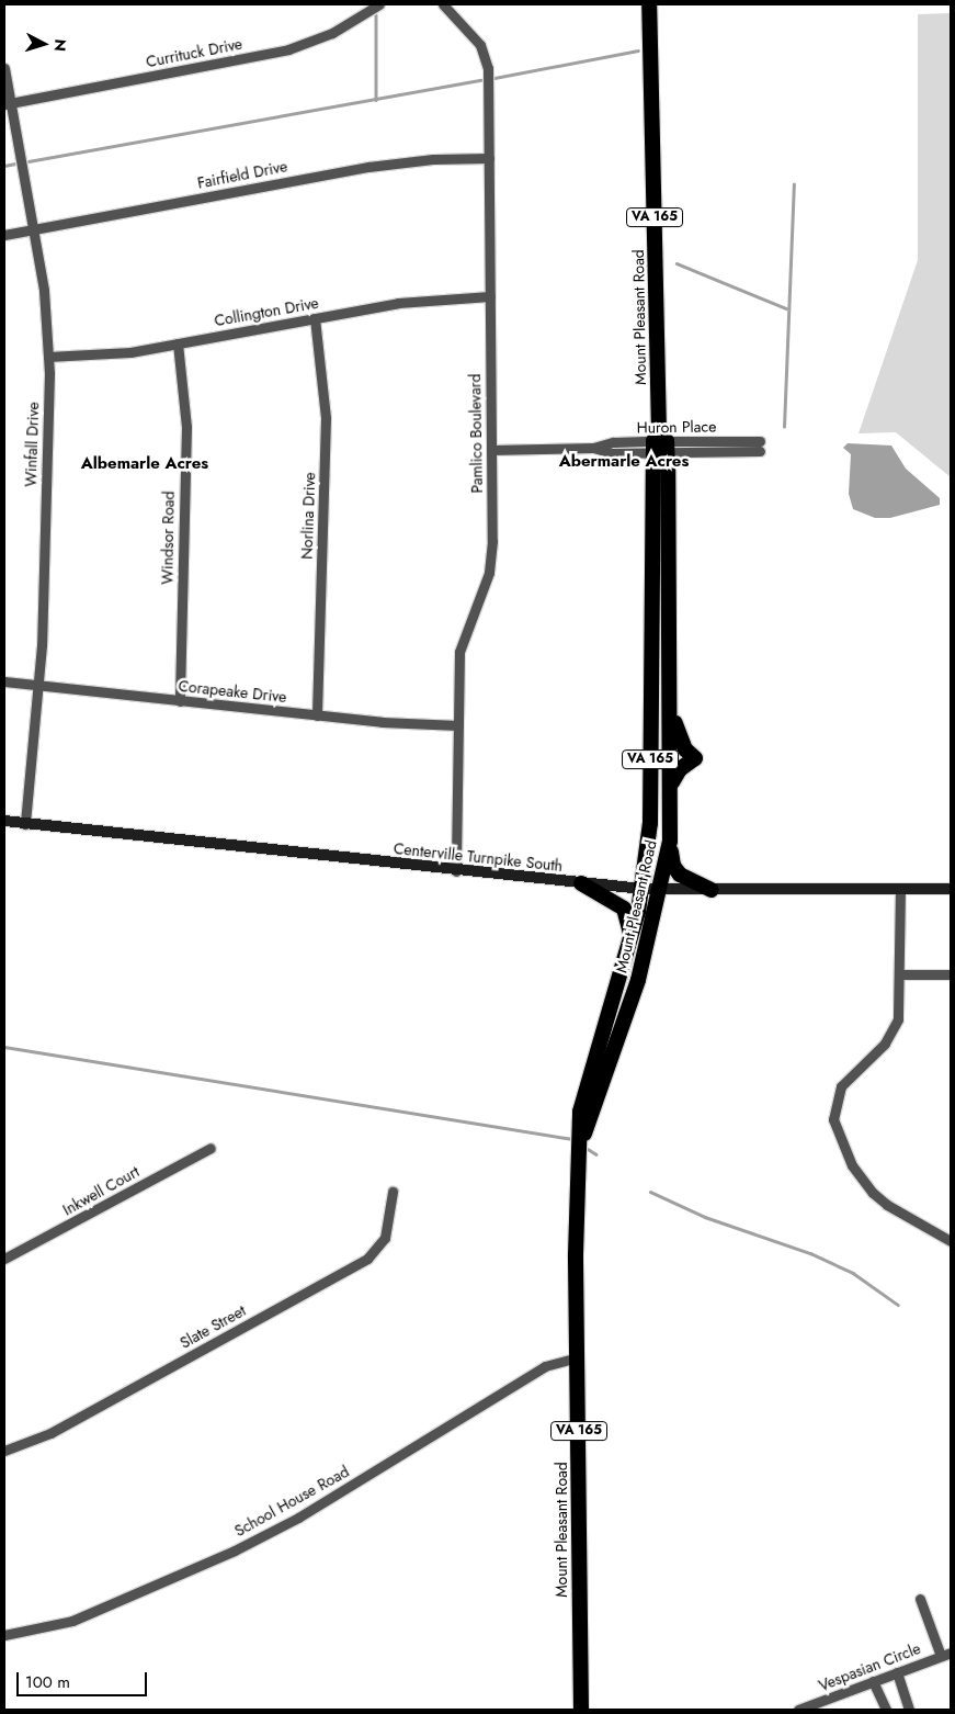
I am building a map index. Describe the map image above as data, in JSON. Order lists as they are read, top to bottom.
{
  "streets": {
    "highway": ["VA 165", "Mount Pleasant Road"],
    "main road": ["Centerville Turnpike South"],
    "street": [
      "Currituck Drive",
      "Fairfield Drive",
      "Collington Drive",
      "Huron Place",
      "Pamlico Boulevard",
      "Winfall Drive",
      "Norlina Drive",
      "Windsor Road",
      "Corapeake Drive",
      "Inkwell Court",
      "Slate Street",
      "School House Road",
      "Vespasian Circle"
    ]
  },
  "crossings": [
    ["Currituck Drive", "Winfall Drive"],
    ["Fairfield Drive", "Pamlico Boulevard"],
    ["Fairfield Drive", "Winfall Drive"],
    ["Collington Drive", "Pamlico Boulevard"],
    ["Collington Drive", "Winfall Drive"],
    ["Collington Drive", "Norlina Drive"],
    ["Collington Drive", "Windsor Road"],
    ["Mount Pleasant Road", "Huron Place"],
    ["Mount Pleasant Road", "Centerville Turnpike South"],
    ["Mount Pleasant Road", "School House Road"],
    ["Huron Place", "Pamlico Boulevard"],
    ["Pamlico Boulevard", "Corapeake Drive"],
    ["Pamlico Boulevard", "Centerville Turnpike South"],
    ["Winfall Drive", "Corapeake Drive"],
    ["Winfall Drive", "Centerville Turnpike South"],
    ["Norlina Drive", "Corapeake Drive"],
    ["Windsor Road", "Corapeake Drive"]
  ],
  "districts": ["Abermarle Acres", "Albemarle Acres"],
  "scale_bar": "100 m",
  "north": "right"
}
